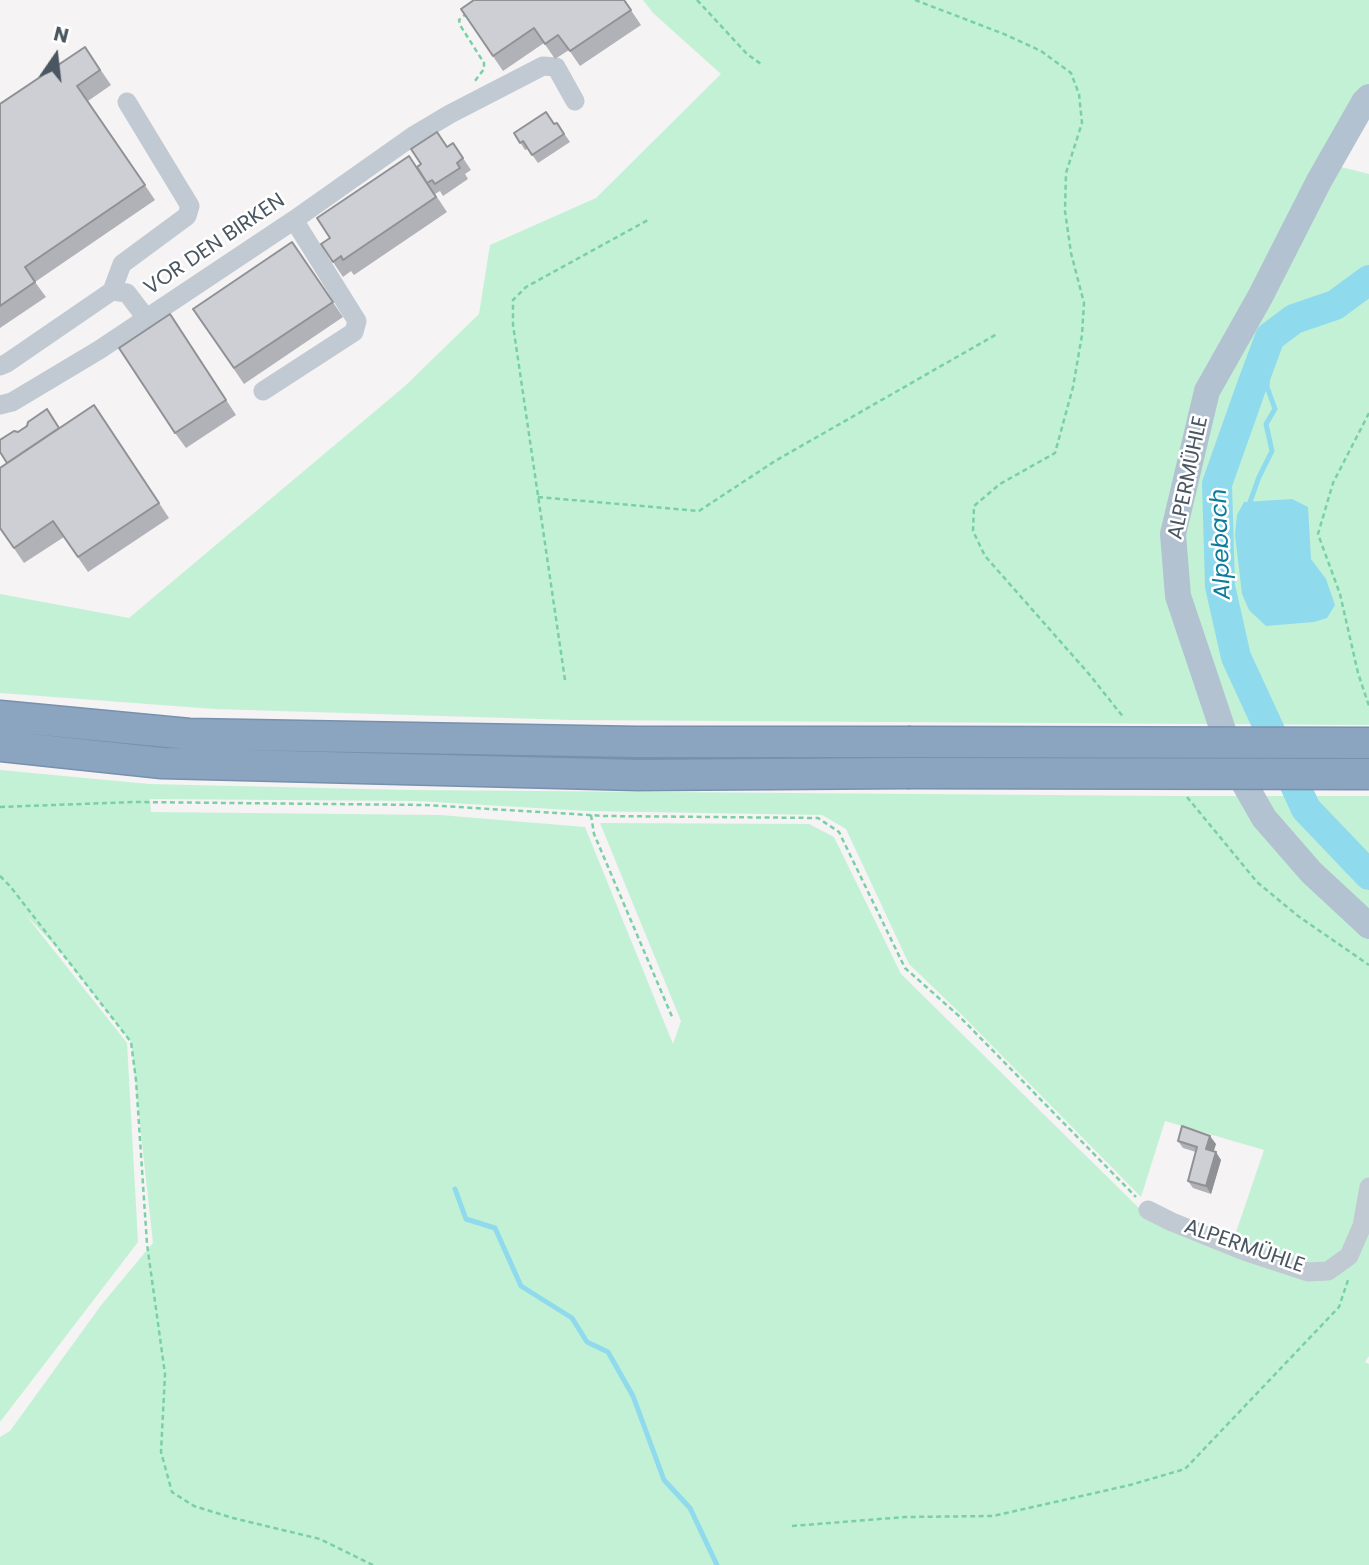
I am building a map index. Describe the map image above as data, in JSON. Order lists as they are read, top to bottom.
{
  "streets": {
    "main road": ["ALPERMÜHLE"],
    "street": ["VOR DEN BIRKEN"]
  },
  "water": ["Alpebach"],
  "north": "top"
}
